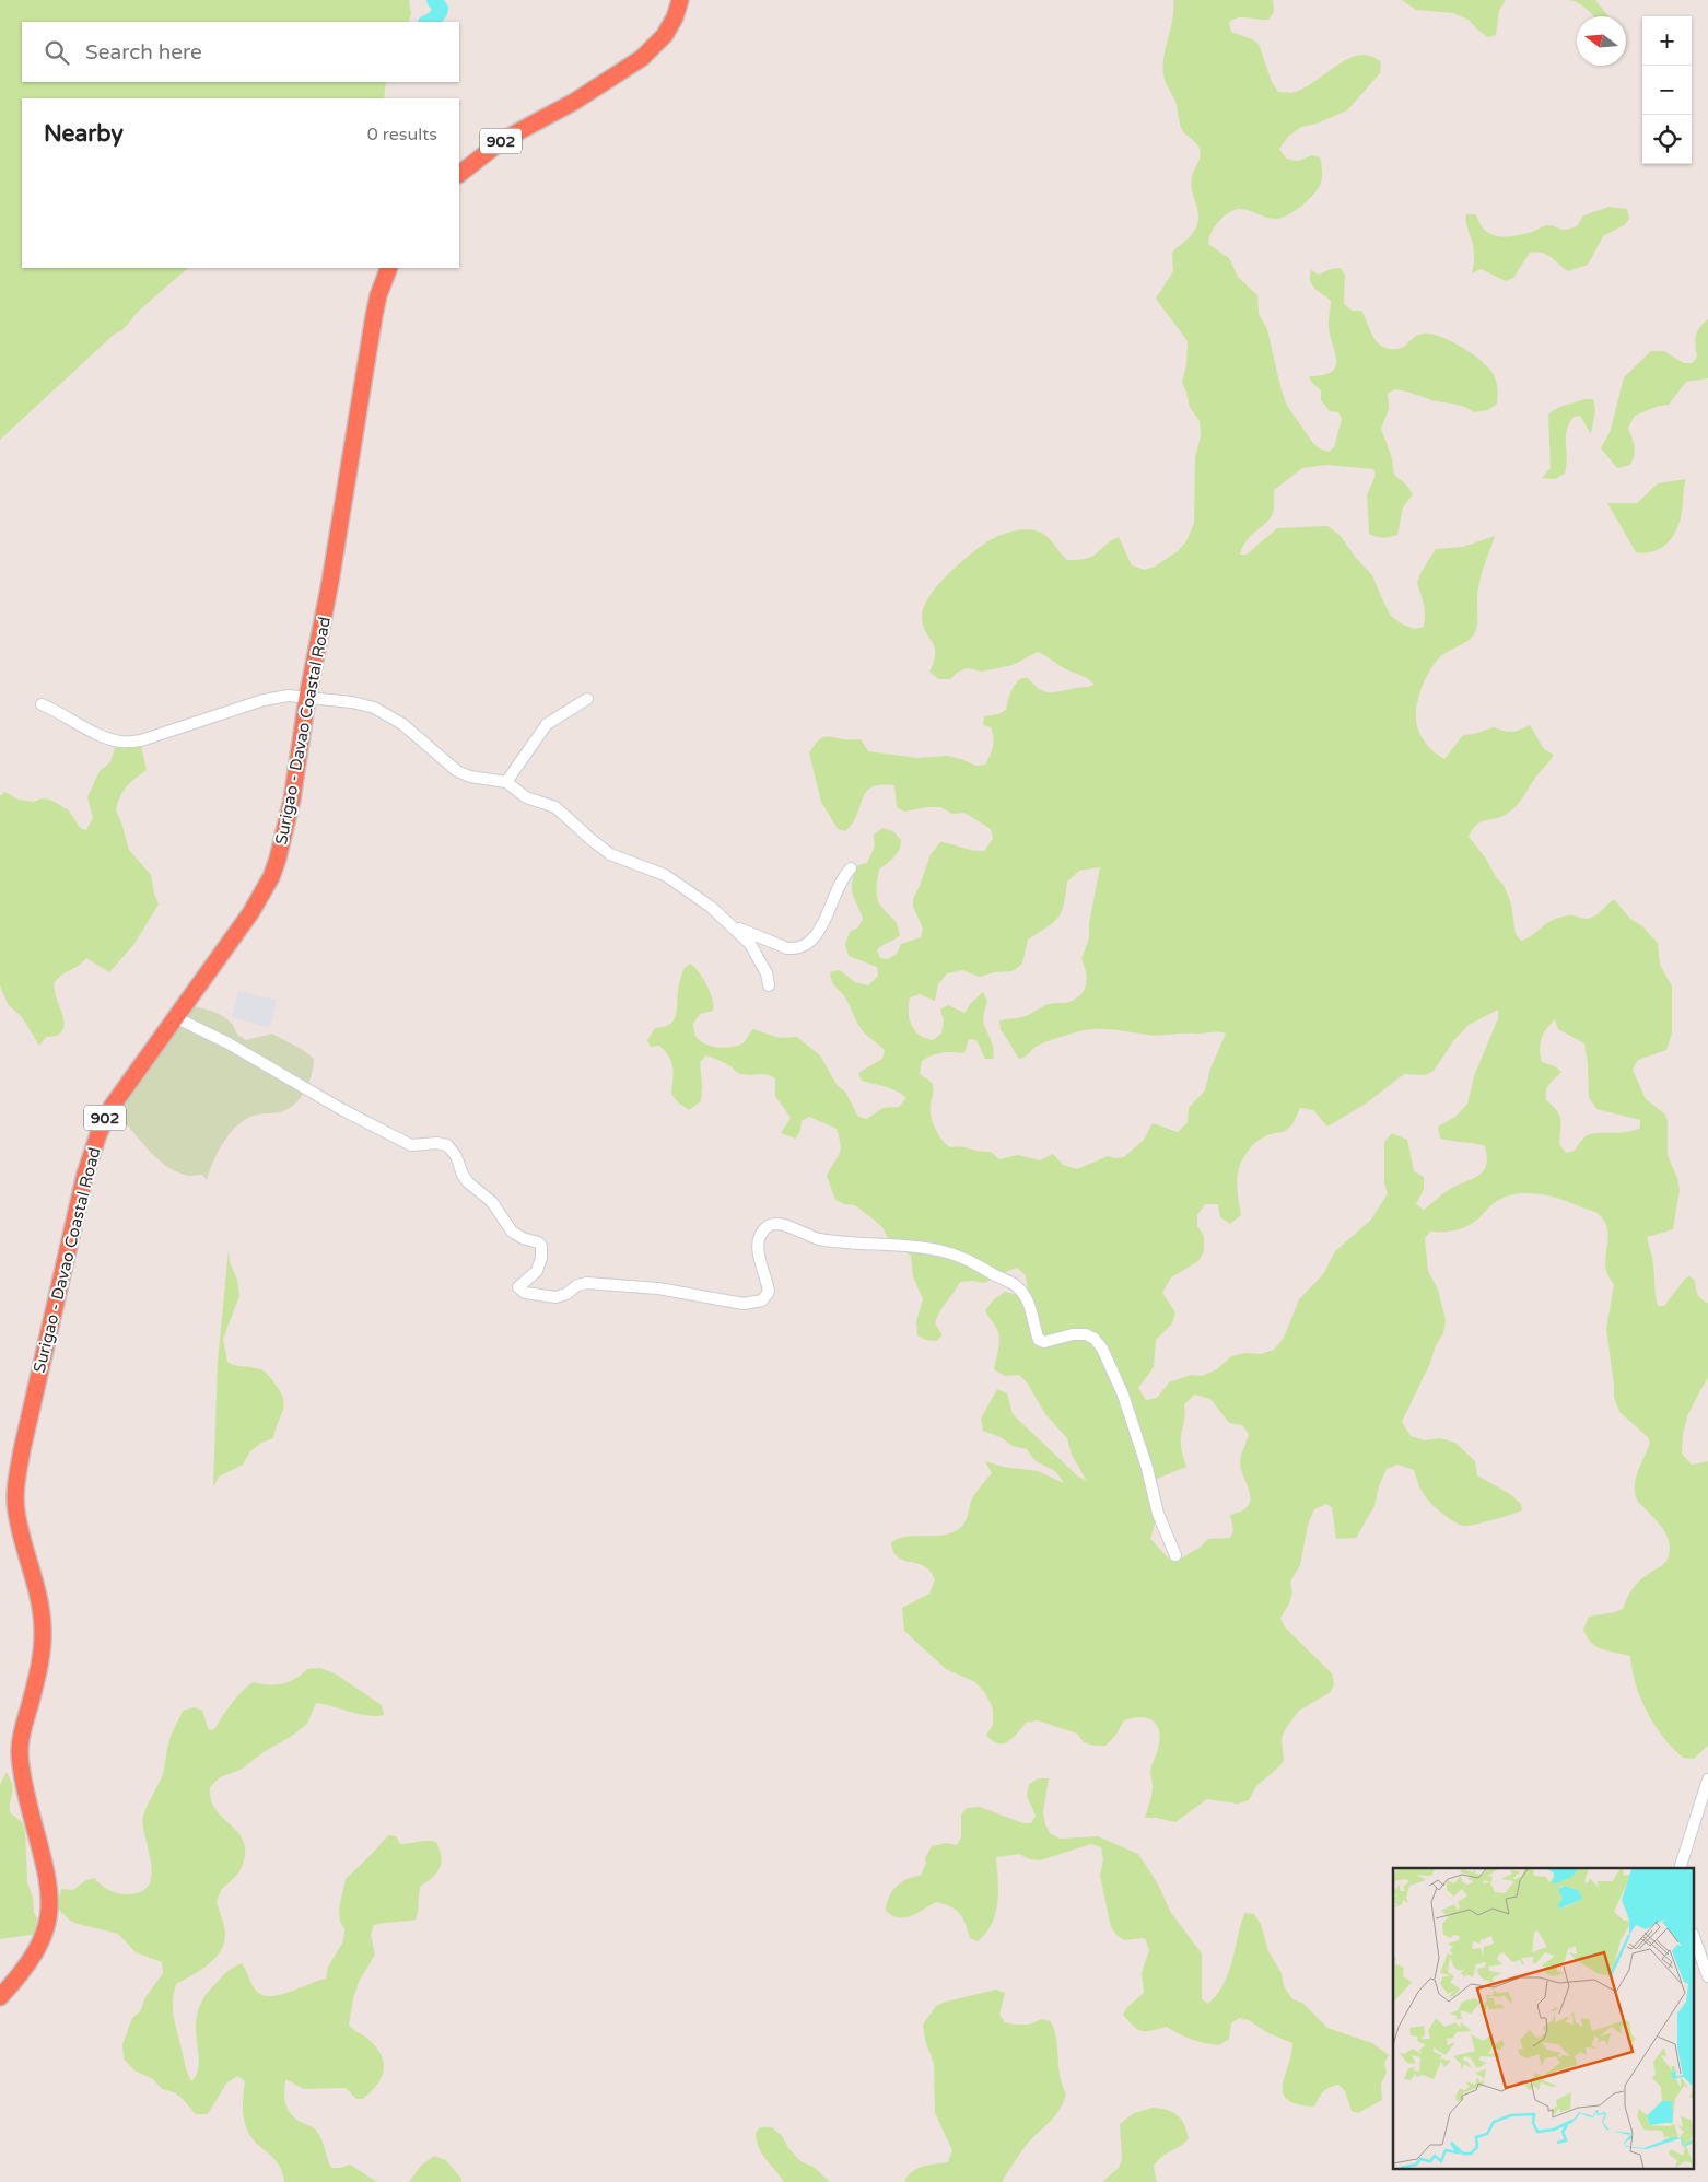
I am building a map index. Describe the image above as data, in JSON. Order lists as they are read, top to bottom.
{
  "streets": {
    "highway": ["902", "Surigao - Davao Coastal Road"]
  },
  "north": "left",
  "page": {
    "map_buttons": ["+", "−"],
    "search": "Search here",
    "heading": ["Nearby", "0 results"]
  }
}
